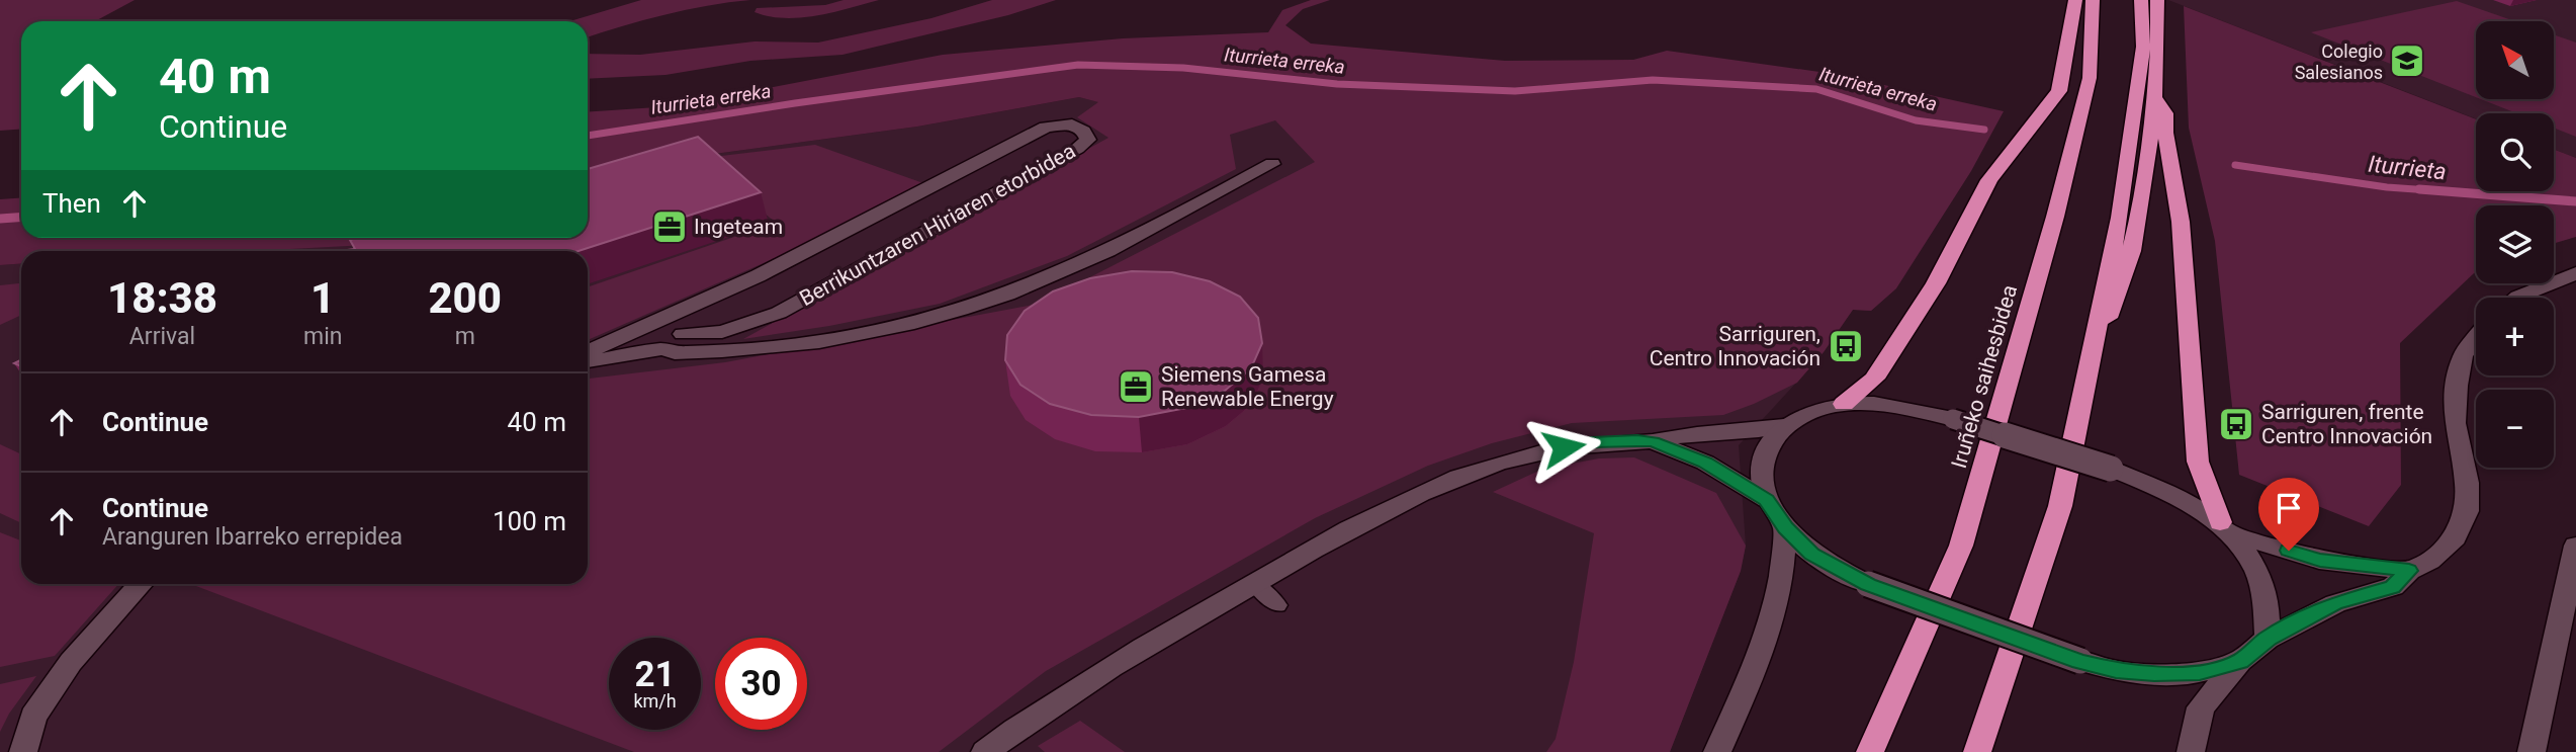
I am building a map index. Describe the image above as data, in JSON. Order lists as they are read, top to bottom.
{
  "streets": {
    "highway": ["Iruñeko saihesbidea"],
    "street": ["Berrikuntzaren Hiriaren etorbidea"]
  },
  "water": ["Iturrieta erreka", "Iturrieta"],
  "places": {
    "school or university": ["Colegio Salesianos"],
    "office": ["Ingeteam", "Siemens Gamesa Renewable Energy"],
    "bus stop": ["Sarriguren, Centro Innovación", "Sarriguren, frente Centro Innovación"]
  },
  "north": "top left",
  "page": {
    "map_buttons": ["+", "−"],
    "turn": ["40 m", "Continue"],
    "then": "Then",
    "eta": [
      "18:38",
      "Arrival",
      "1",
      "min",
      "200",
      "m"
    ],
    "list": [
      {
        "name": "Continue",
        "value": "40 m"
      },
      {
        "name": "Continue",
        "note": "Aranguren Ibarreko errepidea",
        "value": "100 m"
      }
    ],
    "speed": "21 km/h",
    "limit": "30"
  }
}
